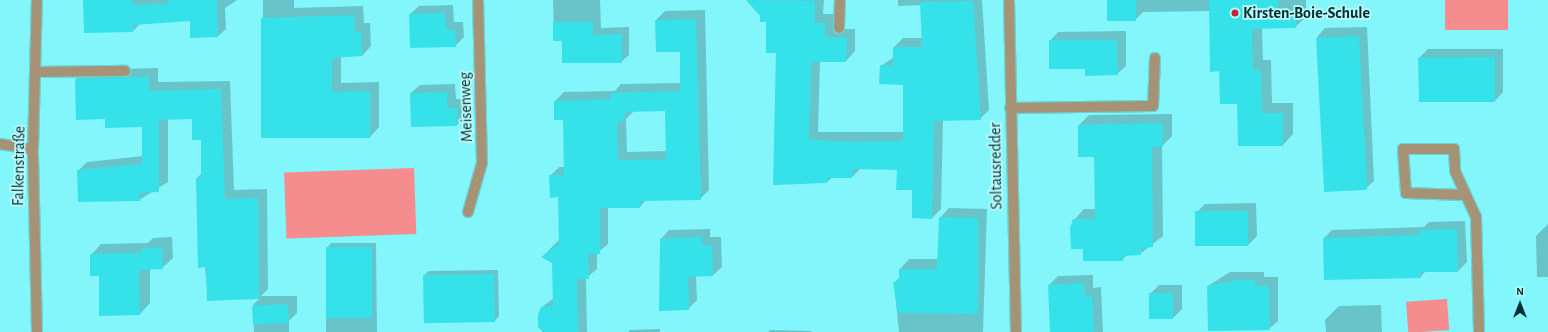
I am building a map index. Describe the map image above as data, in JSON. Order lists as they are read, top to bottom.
{
  "streets": {
    "street": ["Meisenweg", "Falkenstraße", "Soltausredder"]
  },
  "places": ["Kirsten-Boie-Schule"],
  "north": "top"
}
